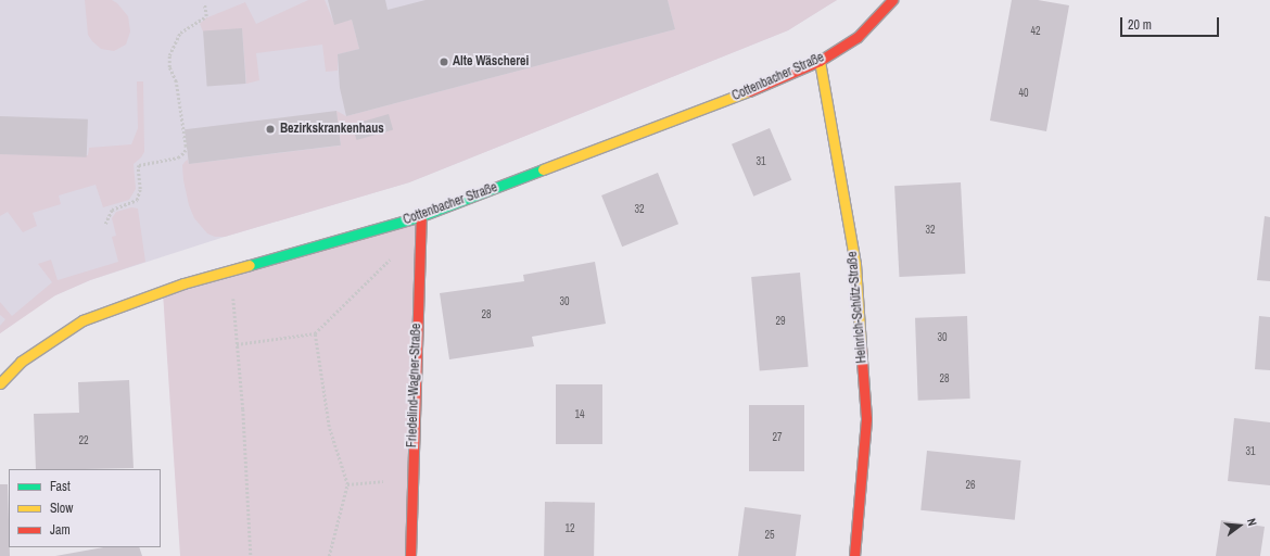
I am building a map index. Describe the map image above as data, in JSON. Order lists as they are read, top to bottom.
{
  "streets": {
    "street": ["Cottenbacher Straße", "Heinrich-Schütz-Straße", "Friedelind-Wagner-Straße"]
  },
  "crossings": [
    ["Cottenbacher Straße", "Heinrich-Schütz-Straße"],
    ["Cottenbacher Straße", "Friedelind-Wagner-Straße"]
  ],
  "places": ["Alte Wäscherei", "Bezirkskrankenhaus"],
  "house_numbers": [
    "42",
    "40",
    "31",
    "32",
    "32",
    "30",
    "28",
    "29",
    "30",
    "28",
    "14",
    "27",
    "22",
    "31",
    "26",
    "12",
    "25"
  ],
  "legend": ["Fast", "Slow", "Jam"],
  "scale_bar": "20 m",
  "north": "right"
}
